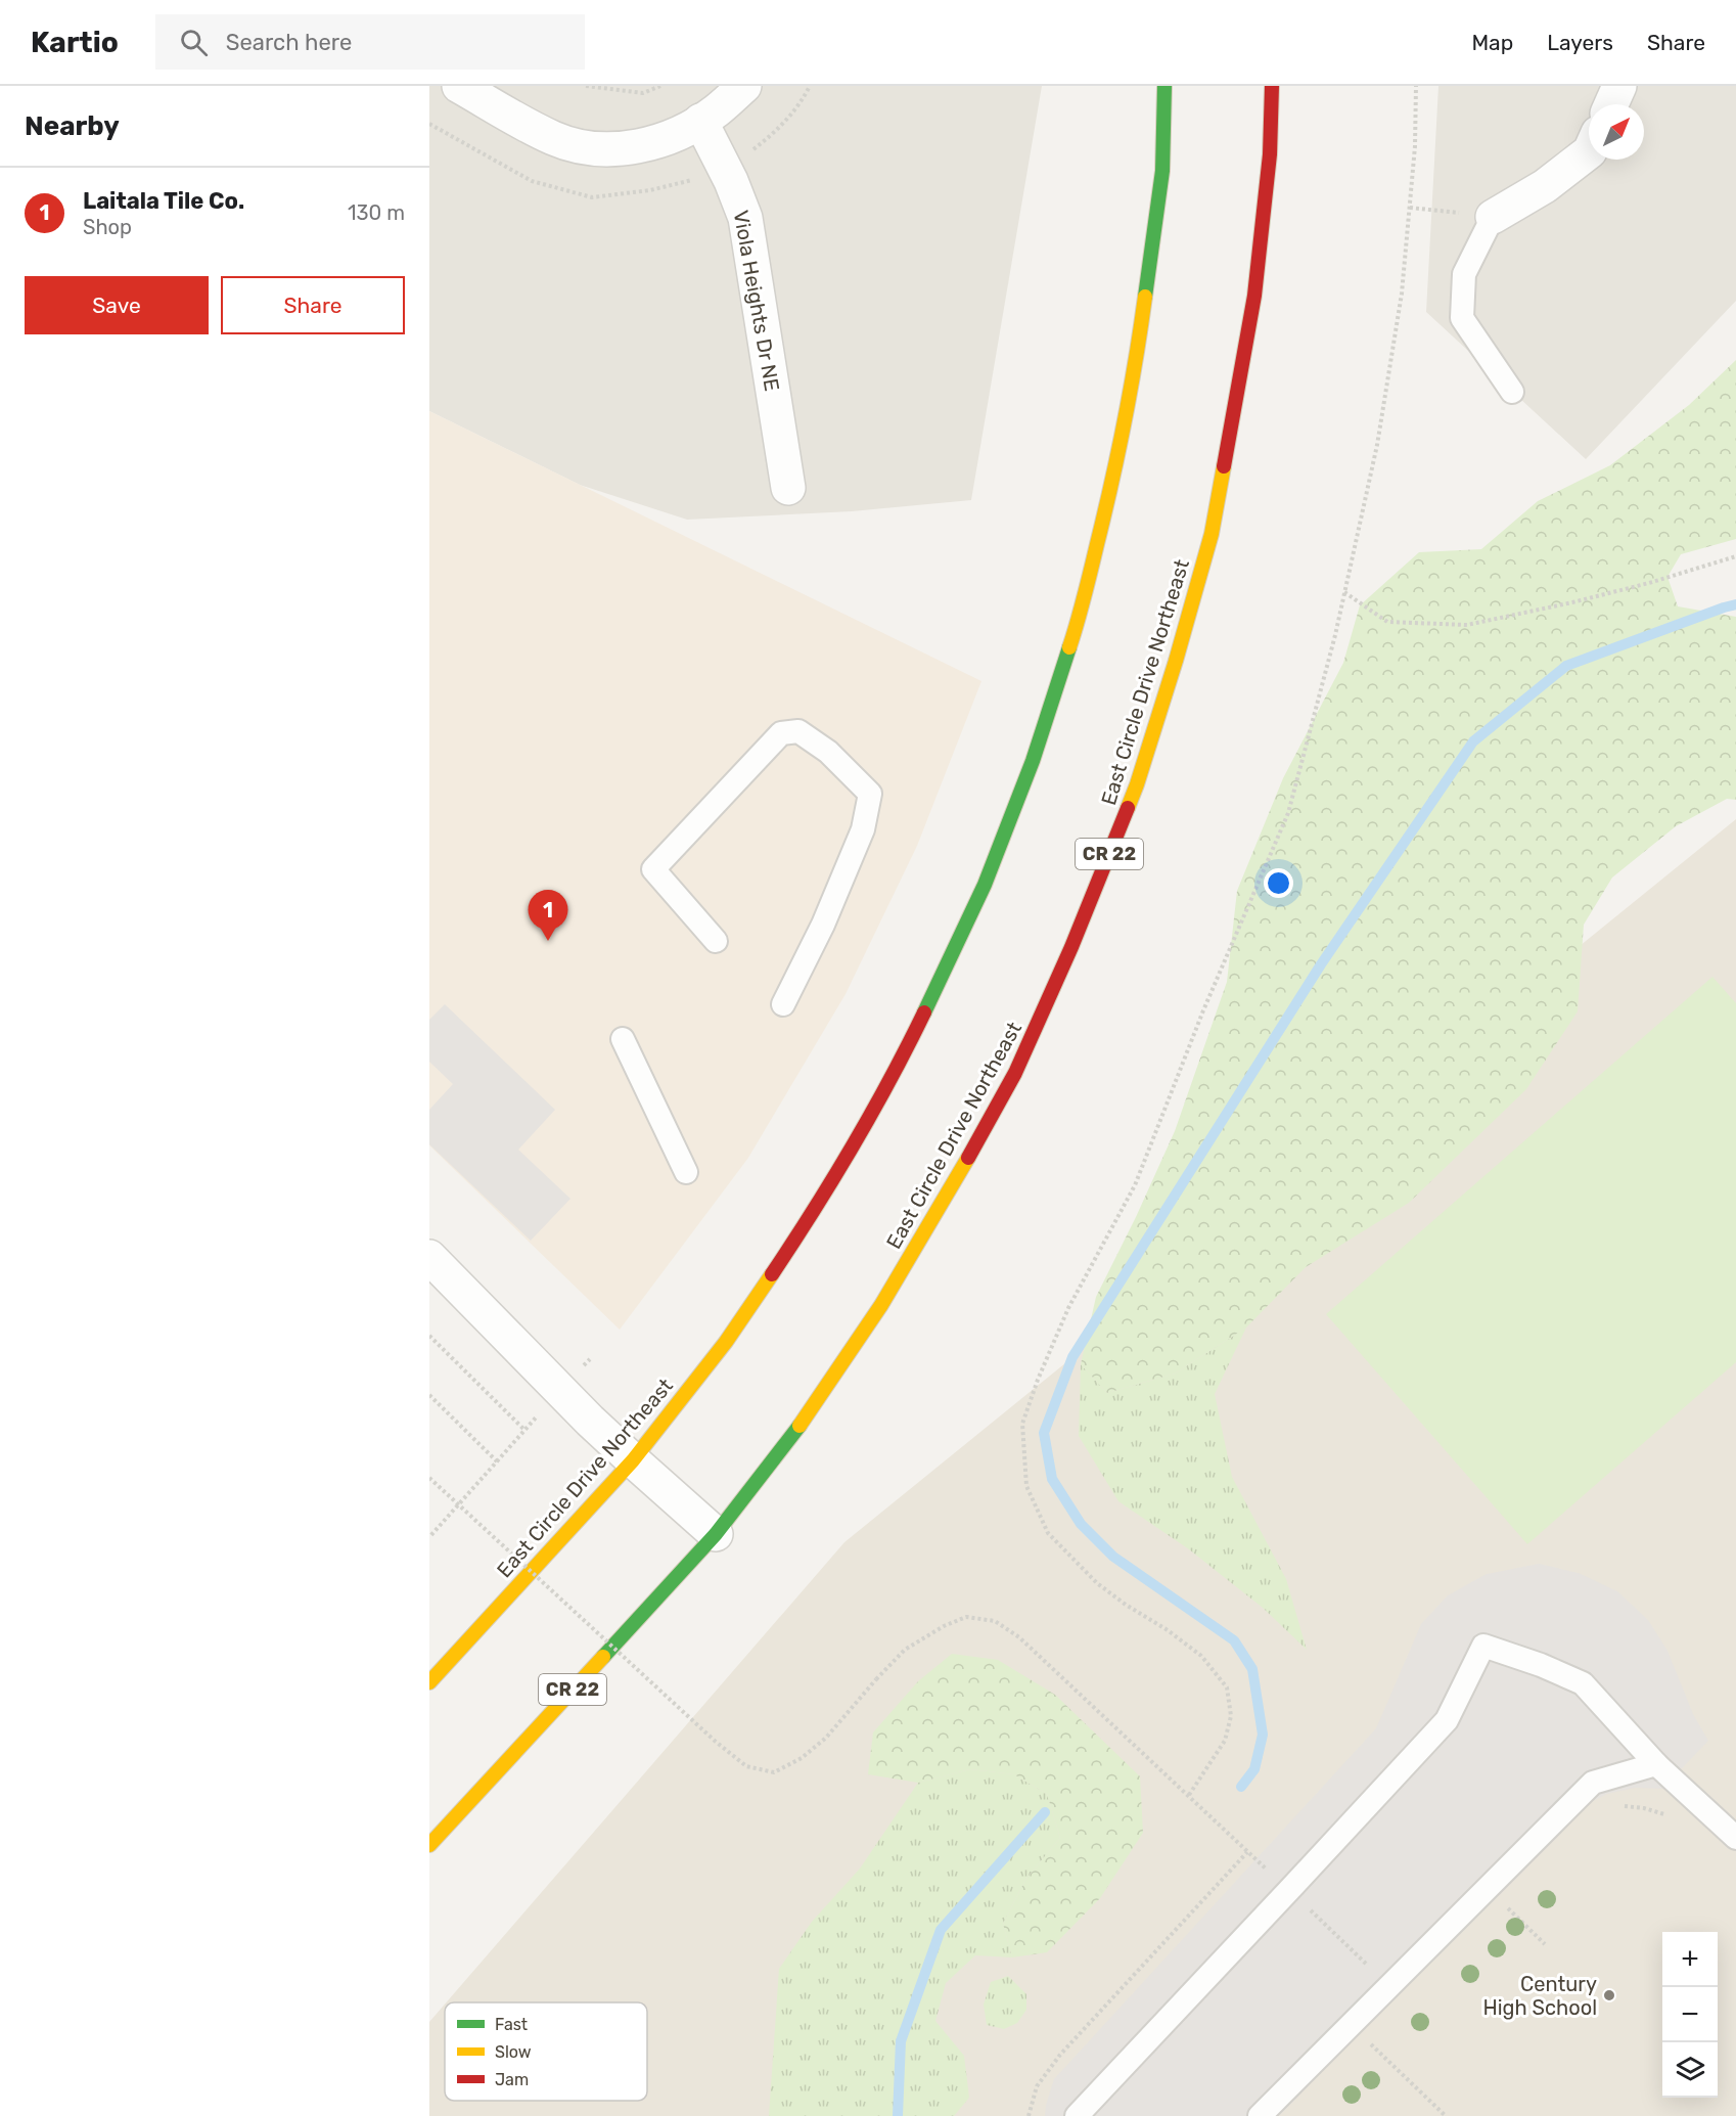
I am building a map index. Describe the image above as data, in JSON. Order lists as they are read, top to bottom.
{
  "streets": {
    "main road": ["East Circle Drive Northeast", "CR 22"],
    "street": ["Viola Heights Dr NE"]
  },
  "places": ["Century High School"],
  "legend": ["Fast", "Slow", "Jam"],
  "north": "top right",
  "page": {
    "header": "Kartio",
    "search": "Search here",
    "nav": ["Map", "Layers", "Share"],
    "heading": "Nearby",
    "list": [
      {
        "mark": "1",
        "name": "Laitala Tile Co.",
        "note": "Shop",
        "value": "130 m"
      }
    ],
    "buttons": ["Save", "Share"],
    "pins": "1",
    "map_buttons": ["+", "−"]
  }
}
